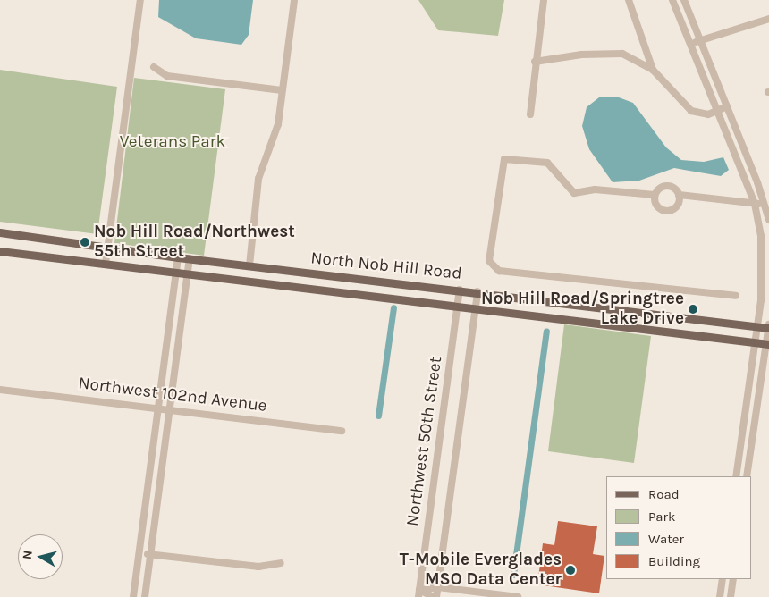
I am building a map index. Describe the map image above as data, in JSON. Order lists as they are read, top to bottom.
{
  "streets": {
    "main road": ["North Nob Hill Road"],
    "street": ["Northwest 102nd Avenue", "Northwest 50th Street"]
  },
  "crossings": [
    ["North Nob Hill Road", "Northwest 50th Street"]
  ],
  "parks": ["Veterans Park"],
  "places": ["Nob Hill Road/Northwest 55th Street", "Nob Hill Road/Springtree Lake Drive", "T-Mobile Everglades MSO Data Center"],
  "legend": [
    "Road",
    "Park",
    "Water",
    "Building"
  ],
  "north": "left"
}
